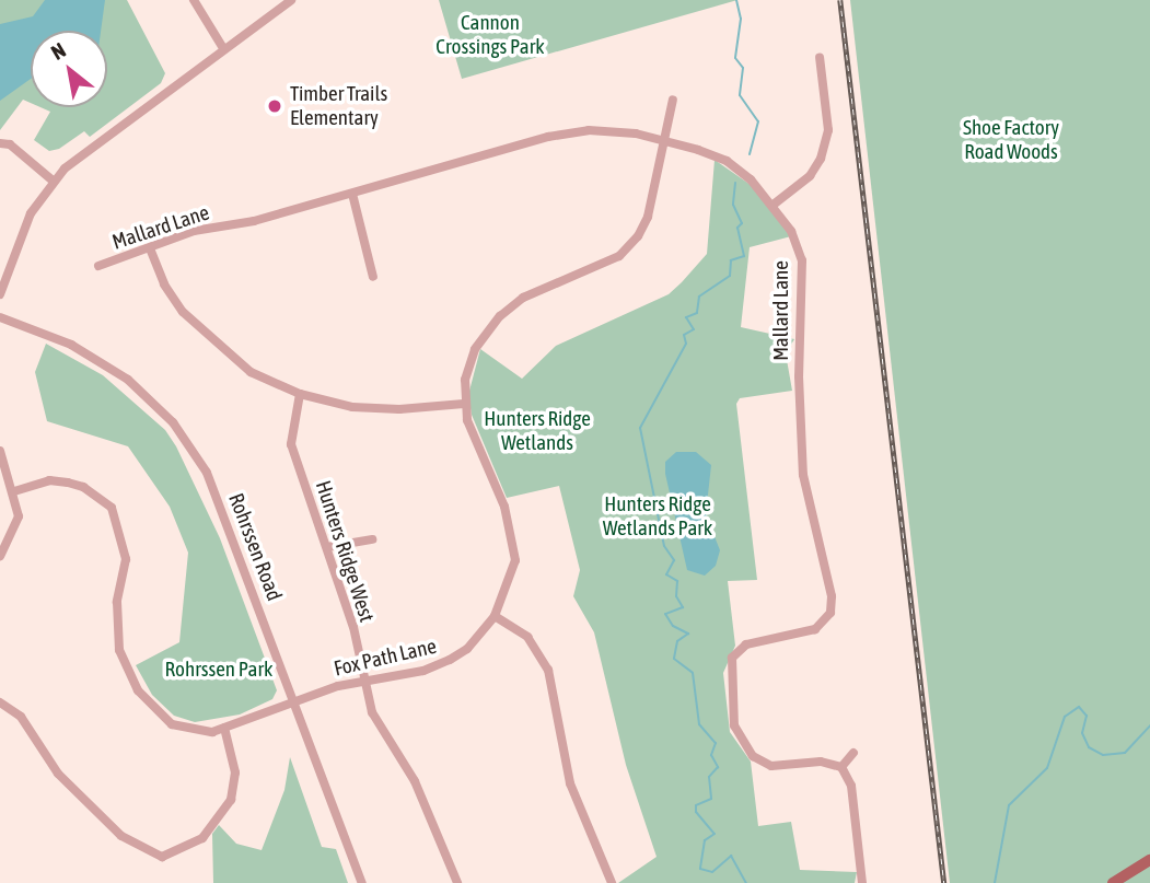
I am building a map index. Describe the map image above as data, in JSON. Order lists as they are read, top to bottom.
{
  "streets": {
    "street": [
      "Mallard Lane",
      "Rohrssen Road",
      "Hunters Ridge West",
      "Fox Path Lane"
    ]
  },
  "crossings": [
    ["Mallard Lane", "Fox Path Lane"],
    ["Rohrssen Road", "Fox Path Lane"],
    ["Hunters Ridge West", "Fox Path Lane"]
  ],
  "parks": [
    "Cannon Crossings Park",
    "Shoe Factory Road Woods",
    "Hunters Ridge Wetlands",
    "Hunters Ridge Wetlands Park",
    "Rohrssen Park"
  ],
  "places": ["Timber Trails Elementary"],
  "north": "top left"
}
